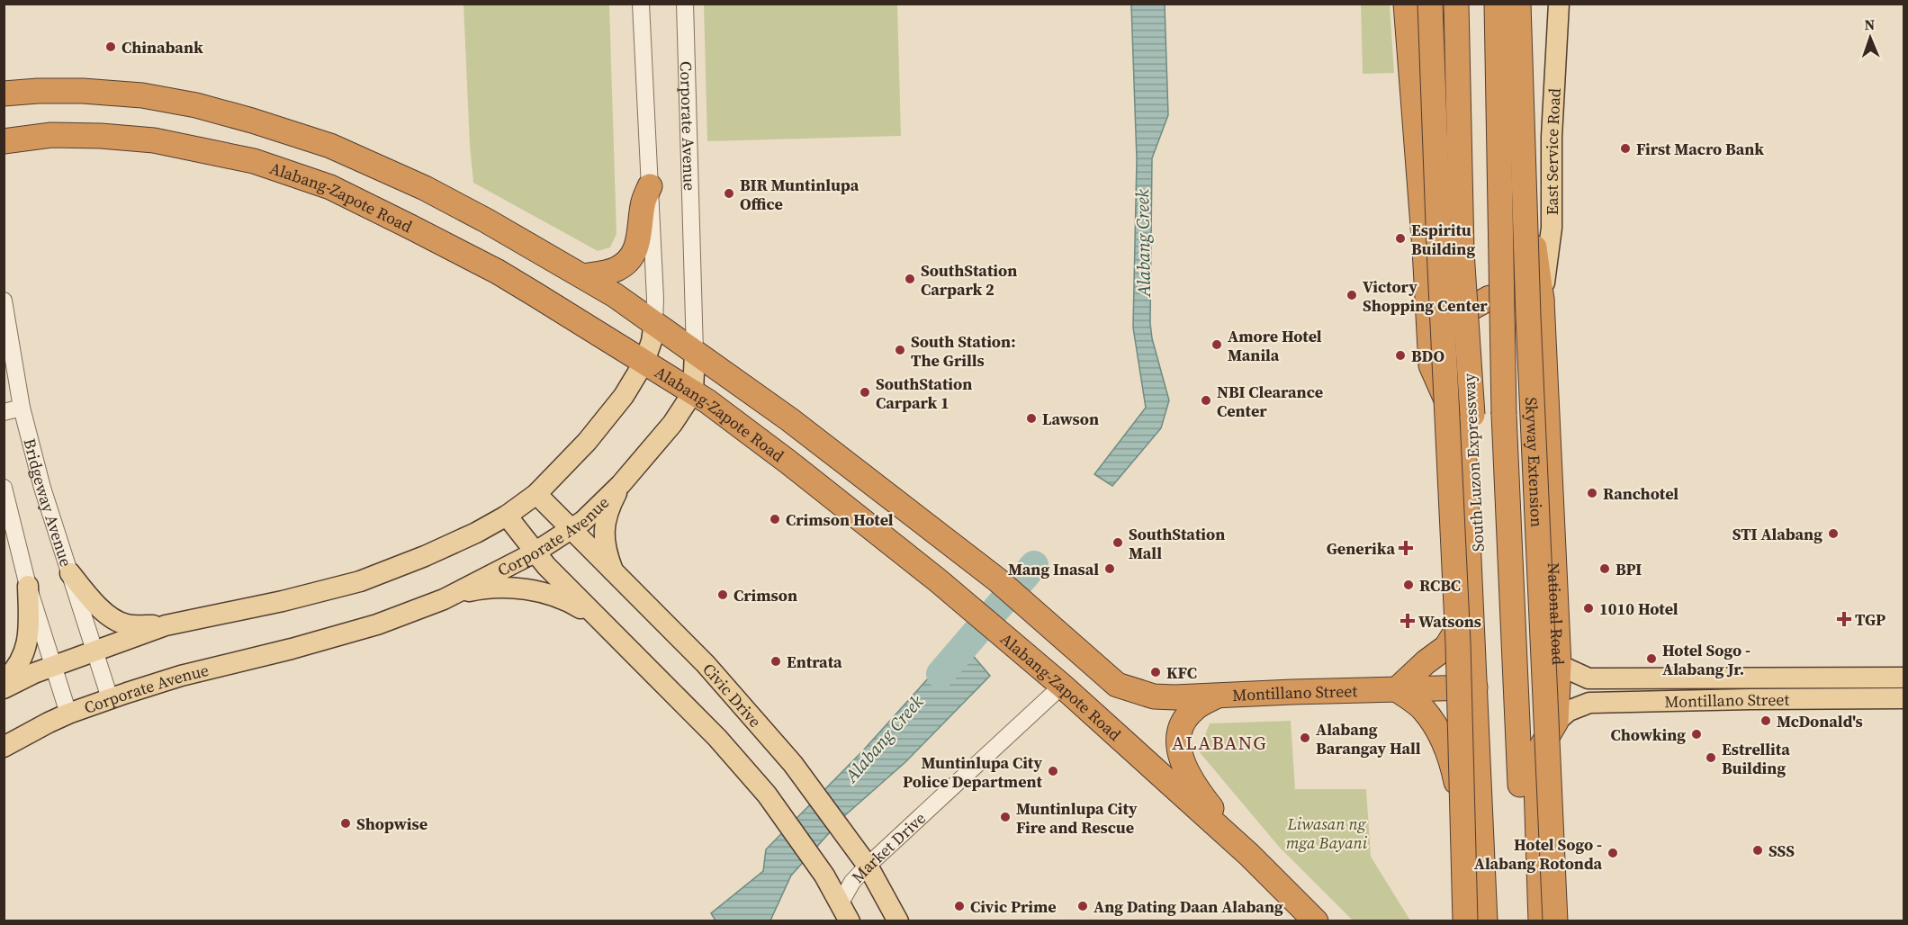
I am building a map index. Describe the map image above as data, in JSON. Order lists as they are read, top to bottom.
{
  "streets": {
    "highway": [
      "Alabang-Zapote Road",
      "South Luzon Expressway",
      "Skyway Extension",
      "National Road",
      "Montillano Street"
    ],
    "main road": ["Corporate Avenue", "East Service Road", "Civic Drive"],
    "street": ["Bridgeway Avenue", "Market Drive"]
  },
  "crossings": [
    ["Corporate Avenue", "Alabang-Zapote Road"],
    ["Corporate Avenue", "Bridgeway Avenue"],
    ["Corporate Avenue", "Montillano Street"],
    ["Corporate Avenue", "Civic Drive"],
    ["East Service Road", "National Road"],
    ["Alabang-Zapote Road", "Market Drive"],
    ["National Road", "Montillano Street"],
    ["Civic Drive", "Market Drive"]
  ],
  "districts": ["ALABANG"],
  "water": ["Alabang Creek"],
  "parks": ["Liwasan ng mga Bayani"],
  "places": {
    "other": [
      "Chinabank",
      "First Macro Bank",
      "BIR Muntinlupa Office",
      "Espiritu Building",
      "SouthStation Carpark 2",
      "Victory Shopping Center",
      "Amore Hotel Manila",
      "South Station: The Grills",
      "BDO",
      "SouthStation Carpark 1",
      "NBI Clearance Center",
      "Lawson",
      "Ranchotel",
      "Crimson Hotel",
      "STI Alabang",
      "SouthStation Mall",
      "Mang Inasal",
      "BPI",
      "RCBC",
      "Crimson",
      "1010 Hotel",
      "Hotel Sogo - Alabang Jr.",
      "Entrata",
      "KFC",
      "McDonald's",
      "Chowking",
      "Alabang Barangay Hall",
      "Estrellita Building",
      "Muntinlupa City Police Department",
      "Muntinlupa City Fire and Rescue",
      "Shopwise",
      "SSS",
      "Hotel Sogo - Alabang Rotonda",
      "Civic Prime",
      "Ang Dating Daan Alabang"
    ],
    "health": ["Generika", "TGP", "Watsons"]
  },
  "north": "top"
}
